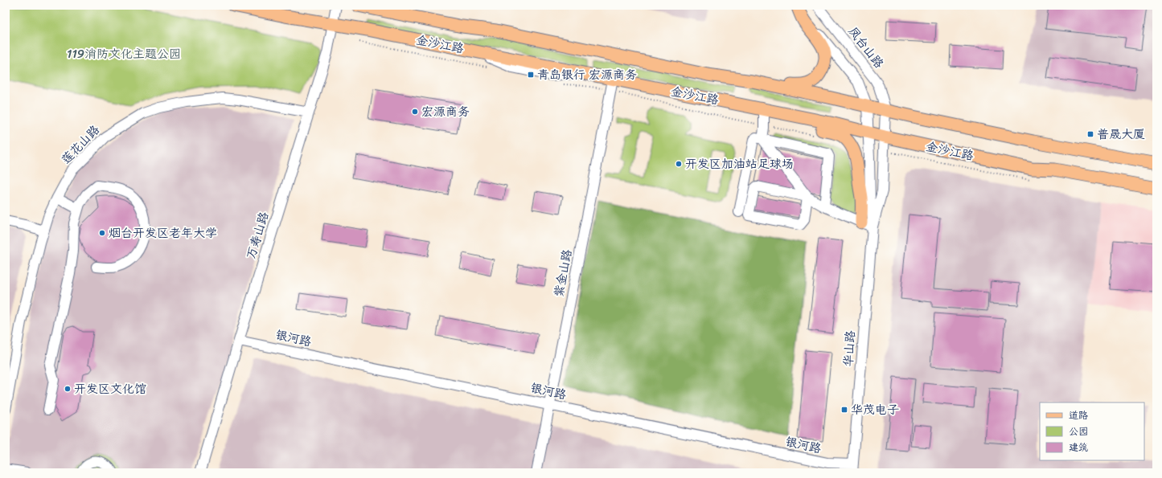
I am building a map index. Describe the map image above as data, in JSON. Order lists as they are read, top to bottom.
{
  "streets": {
    "main road": ["金沙江路"],
    "street": [
      "凤台山路",
      "莲花山路",
      "万寿山路",
      "紫金山路",
      "银河路",
      "华山路"
    ]
  },
  "crossings": [
    ["金沙江路", "凤台山路"],
    ["金沙江路", "万寿山路"],
    ["金沙江路", "紫金山路"],
    ["凤台山路", "华山路"],
    ["莲花山路", "万寿山路"],
    ["万寿山路", "银河路"],
    ["紫金山路", "银河路"],
    ["银河路", "华山路"]
  ],
  "parks": ["119消防文化主题公园"],
  "places": {
    "transit": ["青岛银行 宏源商务", "普晟大厦", "华茂电子"],
    "other": [
      "宏源商务",
      "开发区加油站足球场",
      "烟台开发区老年大学",
      "开发区文化馆"
    ]
  },
  "legend": ["道路", "公园", "建筑"]
}
